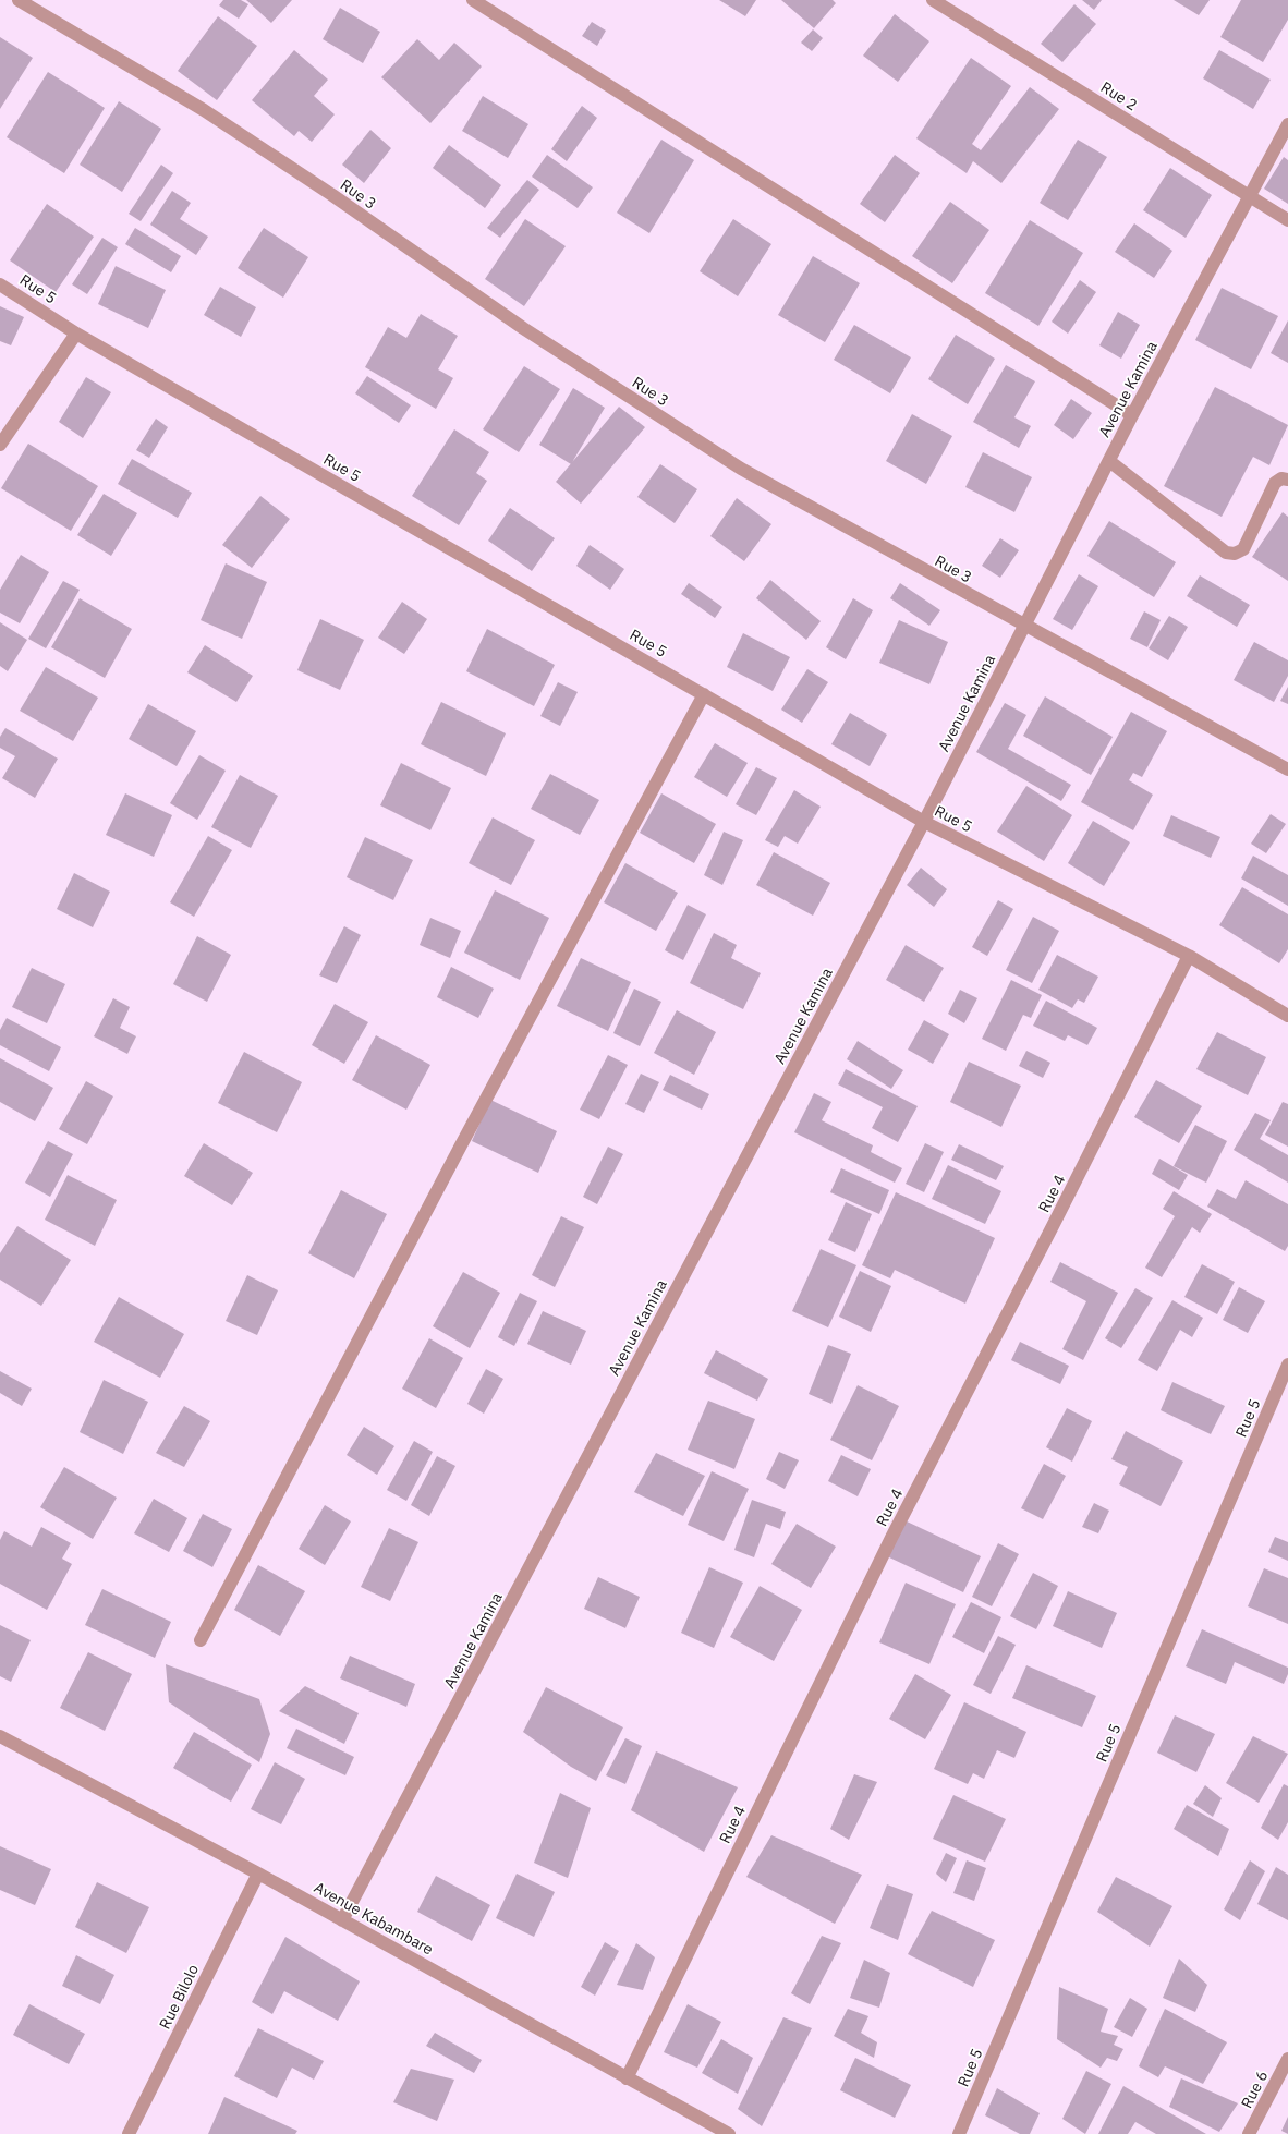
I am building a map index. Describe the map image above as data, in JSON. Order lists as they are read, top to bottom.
{
  "streets": {
    "street": [
      "Rue 2",
      "Rue 3",
      "Rue 5",
      "Avenue Kamina",
      "Rue 4",
      "Avenue Kabambare",
      "Rue Bilolo",
      "Rue 6"
    ]
  },
  "crossings": [
    ["Rue 2", "Avenue Kamina"],
    ["Rue 3", "Avenue Kamina"],
    ["Rue 5", "Avenue Kamina"],
    ["Rue 5", "Rue 4"],
    ["Avenue Kamina", "Avenue Kabambare"],
    ["Rue 4", "Avenue Kabambare"],
    ["Avenue Kabambare", "Rue Bilolo"]
  ]
}
